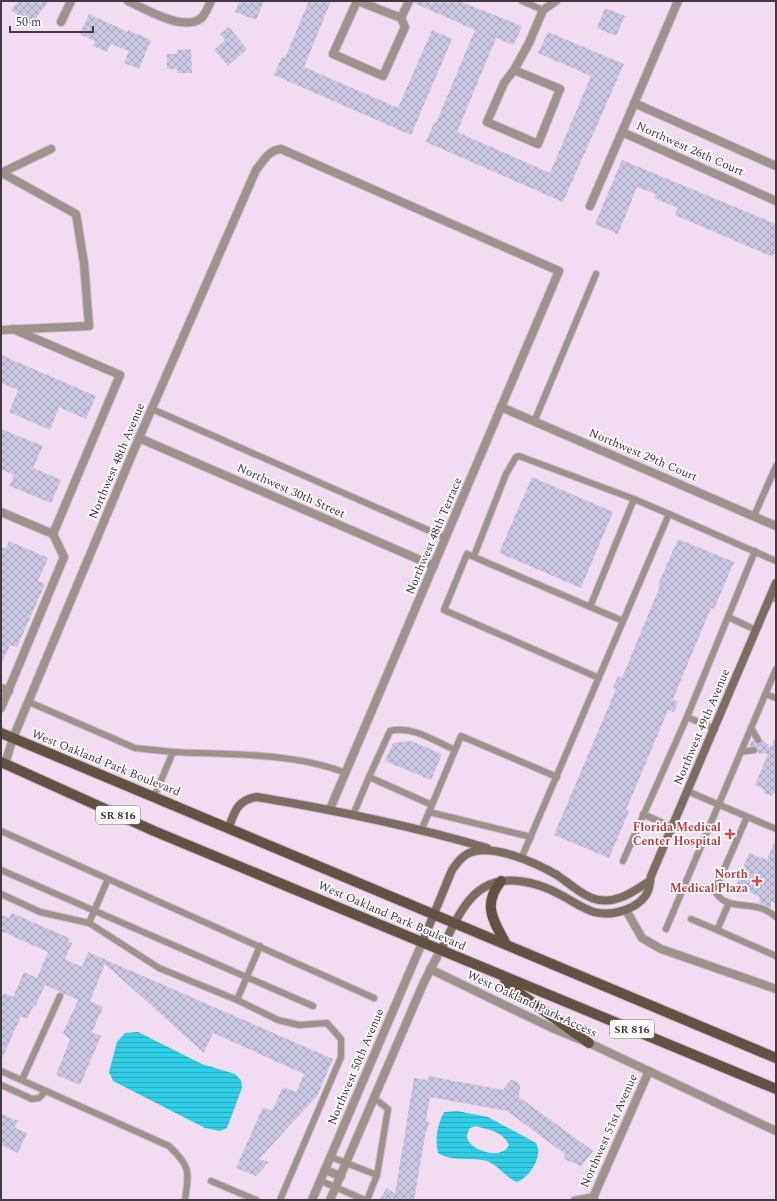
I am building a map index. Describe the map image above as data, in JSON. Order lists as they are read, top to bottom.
{
  "streets": {
    "main road": ["West Oakland Park Boulevard", "SR 816"],
    "street": [
      "Northwest 26th Court",
      "Northwest 29th Court",
      "Northwest 48th Avenue",
      "Northwest 30th Street",
      "Northwest 48th Terrace",
      "Northwest 49th Avenue",
      "West Oakland Park Access",
      "Northwest 50th Avenue",
      "Northwest 51st Avenue"
    ]
  },
  "crossings": [
    ["Northwest 29th Court", "Northwest 48th Terrace"],
    ["Northwest 48th Avenue", "Northwest 30th Street"],
    ["Northwest 48th Avenue", "Northwest 48th Terrace"],
    ["Northwest 48th Avenue", "West Oakland Park Boulevard"],
    ["Northwest 30th Street", "Northwest 48th Terrace"],
    ["Northwest 49th Avenue", "West Oakland Park Boulevard"],
    ["West Oakland Park Boulevard", "Northwest 50th Avenue"],
    ["West Oakland Park Access", "Northwest 51st Avenue"]
  ],
  "places": {
    "health": ["Florida Medical Center Hospital", "North Medical Plaza"]
  },
  "scale_bar": "50 m"
}
